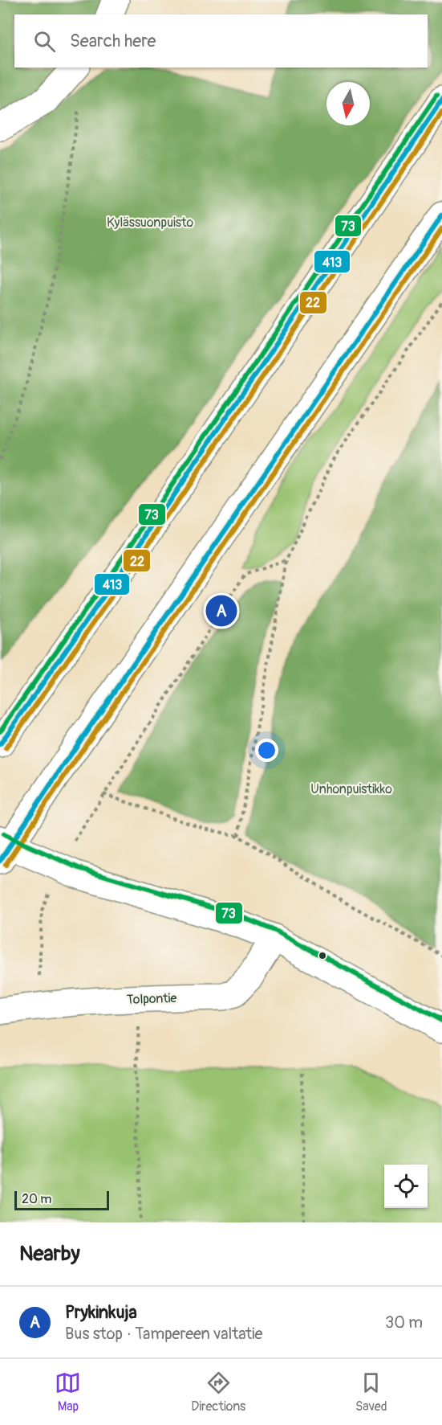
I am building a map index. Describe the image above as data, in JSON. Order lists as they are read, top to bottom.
{
  "streets": {
    "main road": ["Tolpontie"]
  },
  "parks": ["Kylässuonpuisto", "Unhonpuistikko"],
  "lines": ["transit line 73", "transit line 413", "transit line 22"],
  "scale_bar": "20 m",
  "north": "bottom",
  "page": {
    "search": "Search here",
    "pins": "A",
    "scale": "20 m",
    "heading": "Nearby",
    "list": [
      {
        "mark": "A",
        "name": "Prykinkuja",
        "note": "Bus stop · Tampereen valtatie",
        "value": "30 m"
      }
    ],
    "nav": ["Map", "Directions", "Saved"]
  }
}
